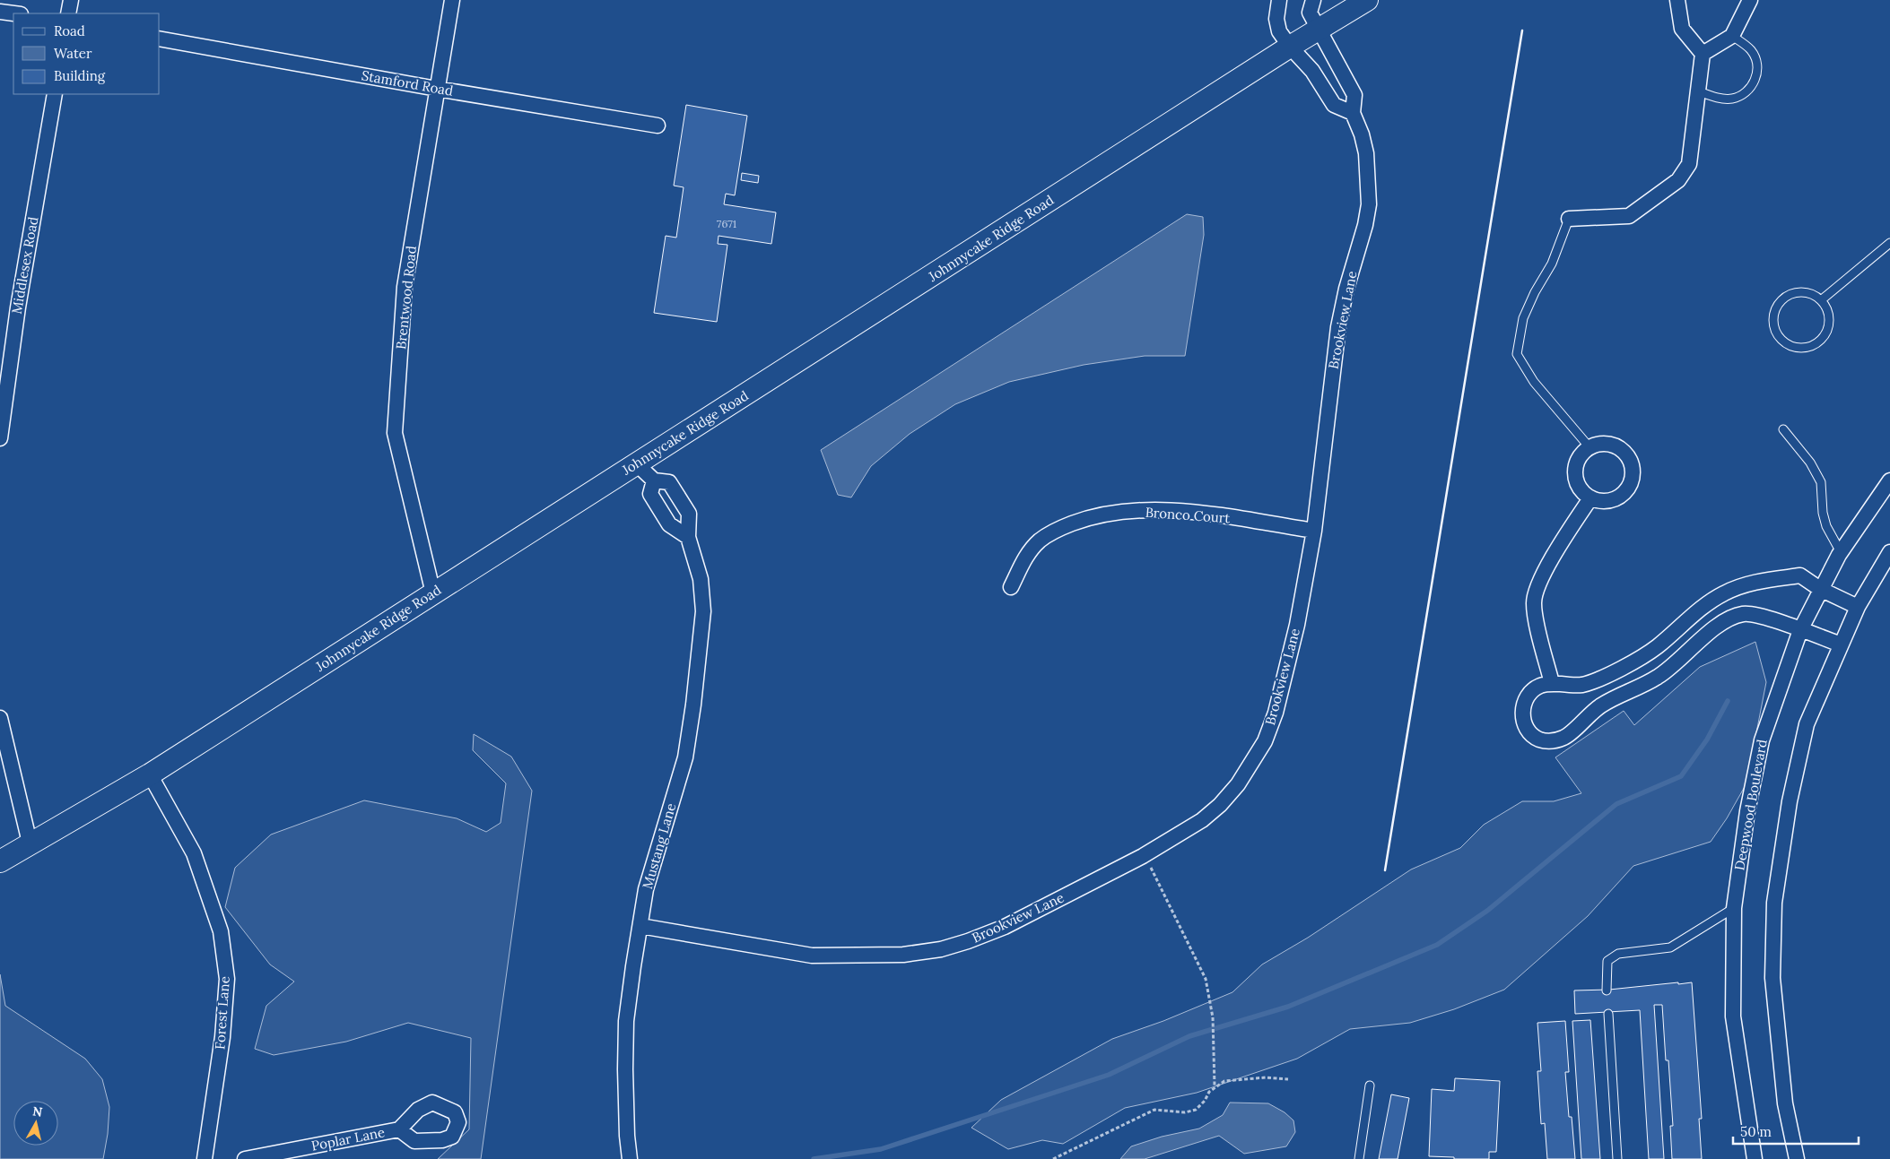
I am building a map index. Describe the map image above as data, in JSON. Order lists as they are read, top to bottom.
{
  "streets": {
    "main road": ["Johnnycake Ridge Road"],
    "street": [
      "Stamford Road",
      "Middlesex Road",
      "Brentwood Road",
      "Brookview Lane",
      "Bronco Court",
      "Deepwood Boulevard",
      "Mustang Lane",
      "Forest Lane",
      "Poplar Lane"
    ]
  },
  "crossings": [
    ["Stamford Road", "Brentwood Road"],
    ["Johnnycake Ridge Road", "Brentwood Road"],
    ["Johnnycake Ridge Road", "Brookview Lane"],
    ["Johnnycake Ridge Road", "Mustang Lane"],
    ["Johnnycake Ridge Road", "Forest Lane"],
    ["Brookview Lane", "Bronco Court"],
    ["Brookview Lane", "Mustang Lane"]
  ],
  "house_numbers": ["7671"],
  "legend": ["Road", "Water", "Building"],
  "scale_bar": "50 m",
  "north": "top"
}
